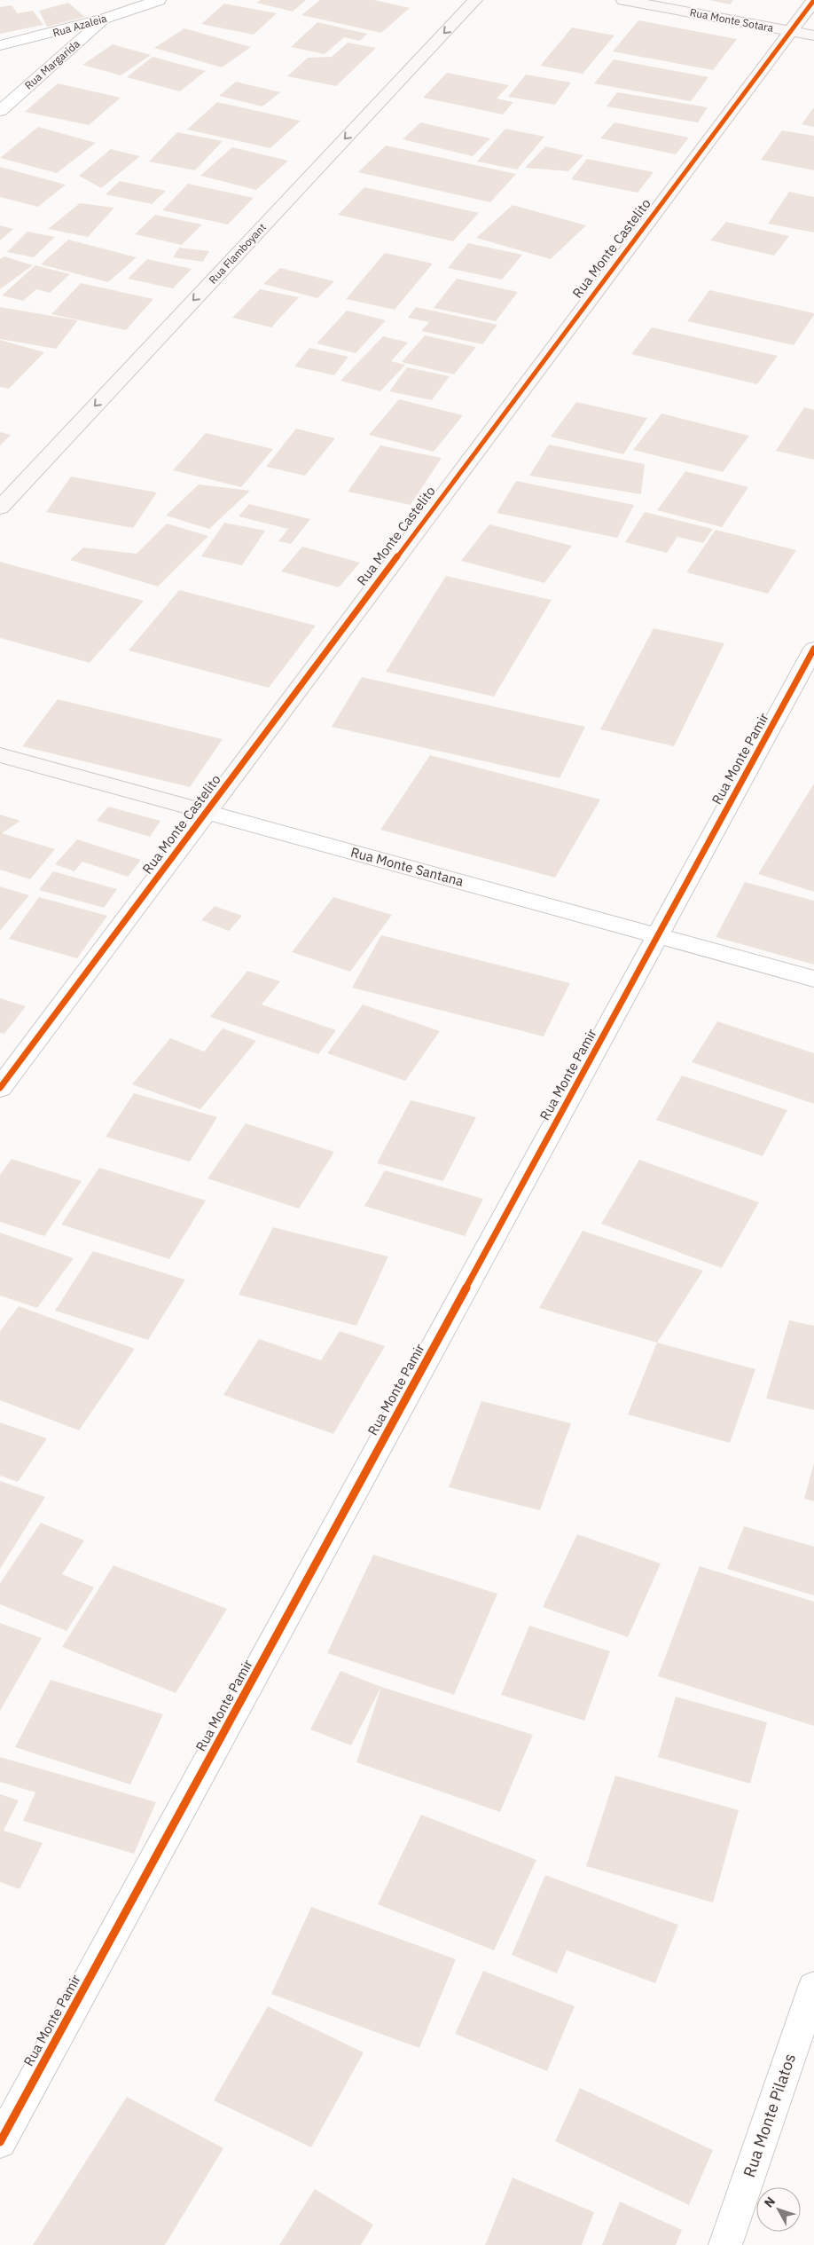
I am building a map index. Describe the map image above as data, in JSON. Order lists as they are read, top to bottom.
{
  "streets": {
    "street": [
      "Rua Monte Sotara",
      "Rua Azaleia",
      "Rua Margarida",
      "Rua Monte Castelito",
      "Rua Flamboyant",
      "Rua Monte Pamir",
      "Rua Monte Santana",
      "Rua Monte Pilatos"
    ]
  },
  "crossings": [
    ["Rua Monte Sotara", "Rua Monte Castelito"],
    ["Rua Azaleia", "Rua Margarida"],
    ["Rua Monte Castelito", "Rua Monte Santana"],
    ["Rua Monte Pamir", "Rua Monte Santana"]
  ],
  "one_way": ["Rua Flamboyant"],
  "north": "top left"
}
